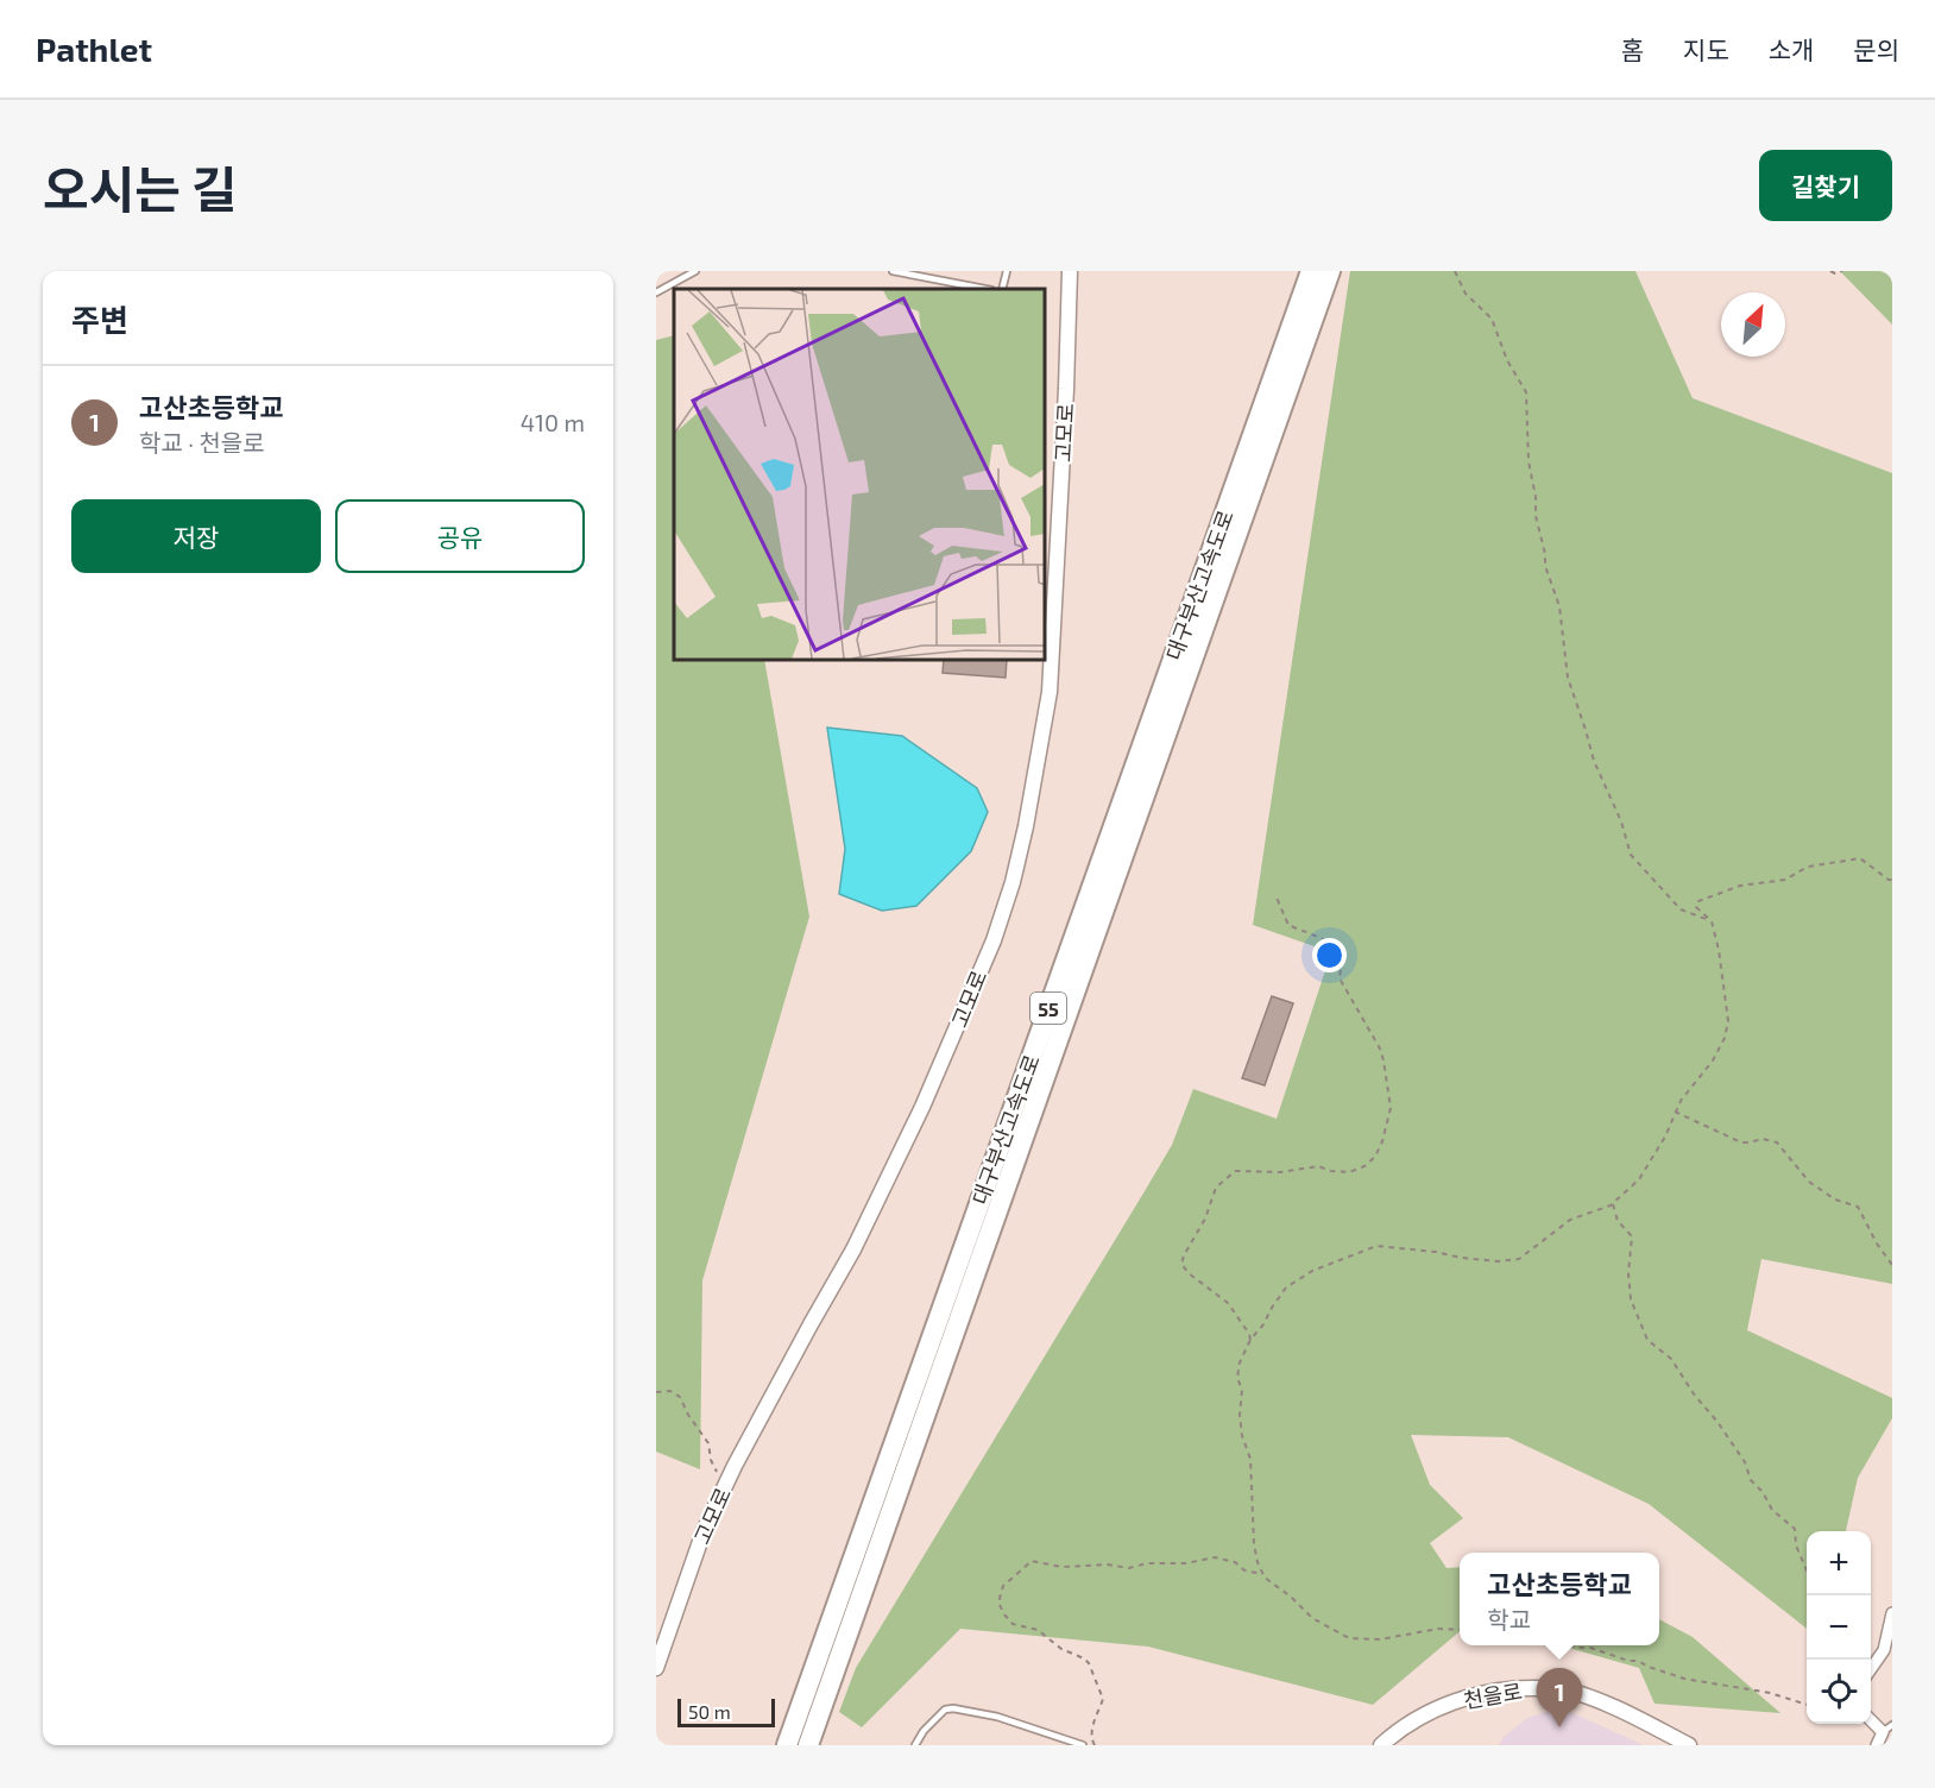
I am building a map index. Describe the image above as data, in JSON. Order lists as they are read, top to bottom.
{
  "streets": {
    "highway": ["대구부산고속도로", "55"],
    "main road": ["고모로", "천을로"]
  },
  "scale_bar": "50 m",
  "north": "top right",
  "page": {
    "header": "Pathlet",
    "nav": [
      "홈",
      "지도",
      "소개",
      "문의"
    ],
    "title": "오시는 길",
    "buttons": [
      "길찾기",
      ["저장", "공유"]
    ],
    "heading": "주변",
    "list": [
      {
        "mark": "1",
        "name": "고산초등학교",
        "note": "학교 · 천을로",
        "value": "410 m"
      }
    ],
    "map_buttons": ["+", "−"],
    "popup": ["고산초등학교", "학교"],
    "pins": "1",
    "scale": "50 m"
  }
}
